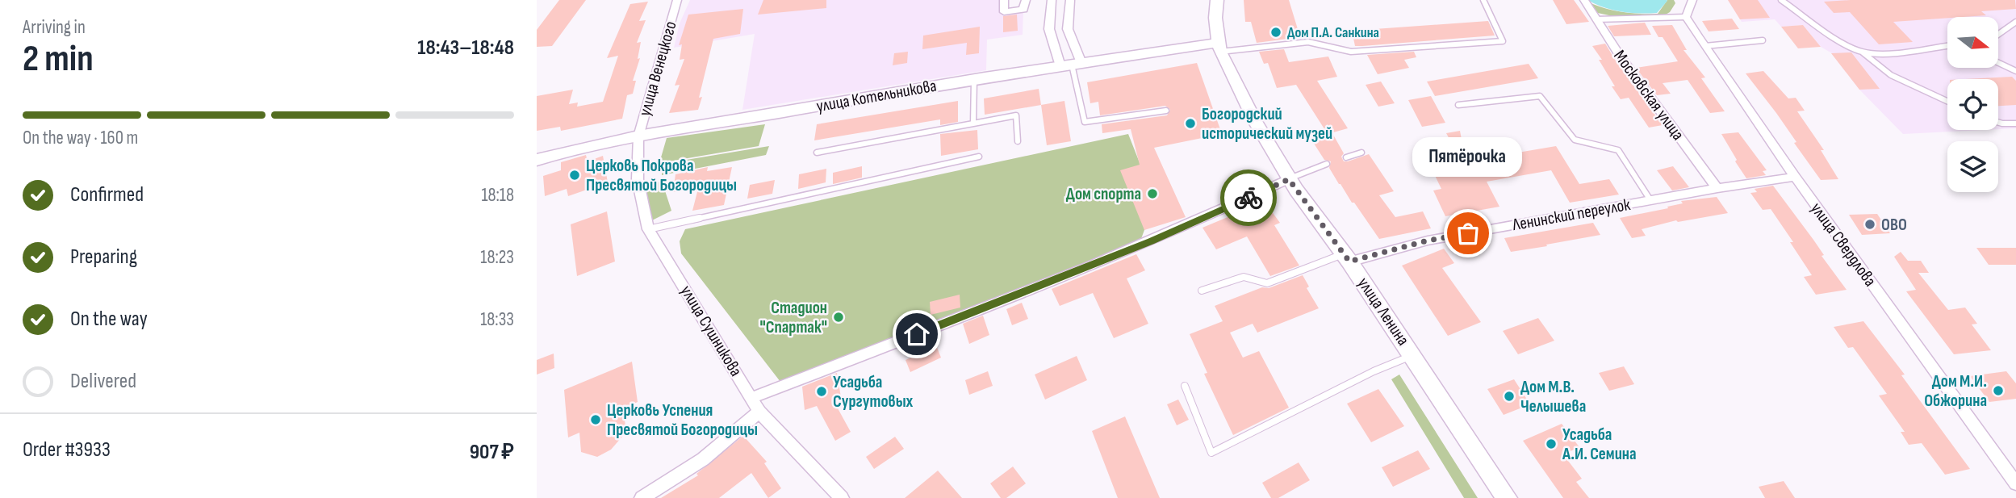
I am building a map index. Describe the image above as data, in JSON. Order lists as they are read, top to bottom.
{
  "streets": {
    "street": [
      "улица Венецкого",
      "Московская улица",
      "улица Котельникова",
      "Ленинский переулок",
      "улица Свердлова",
      "улица Ленина",
      "улица Сушникова"
    ]
  },
  "crossings": [
    ["улица Венецкого", "улица Котельникова"],
    ["улица Венецкого", "улица Сушникова"],
    ["Московская улица", "Ленинский переулок"],
    ["улица Котельникова", "улица Ленина"],
    ["улица Котельникова", "улица Сушникова"],
    ["Ленинский переулок", "улица Свердлова"],
    ["Ленинский переулок", "улица Ленина"]
  ],
  "places": [
    "Дом П.А. Санкина",
    "Богородский исторический музей",
    "Церковь Покрова Пресвятой Богородицы",
    "Дом спорта",
    "ОВО",
    "Пятёрочка",
    "Стадион \"Спартак\"",
    "Дом М.И. Обжорина",
    "Усадьба Сургутовых",
    "Дом М.В. Челышева",
    "Церковь Успения Пресвятой Богородицы",
    "Усадьба А.И. Семина"
  ],
  "north": "right",
  "page": {
    "heading": ["2 min", "Arriving in", "18:43–18:48"],
    "panel": ["Order #3933", "907 ₽"],
    "bar": "On the way · 160 m",
    "bubble": "Пятёрочка",
    "list": [
      ["Confirmed", "18:18"],
      ["Preparing", "18:23"],
      ["On the way", "18:33"],
      "Delivered"
    ]
  }
}
